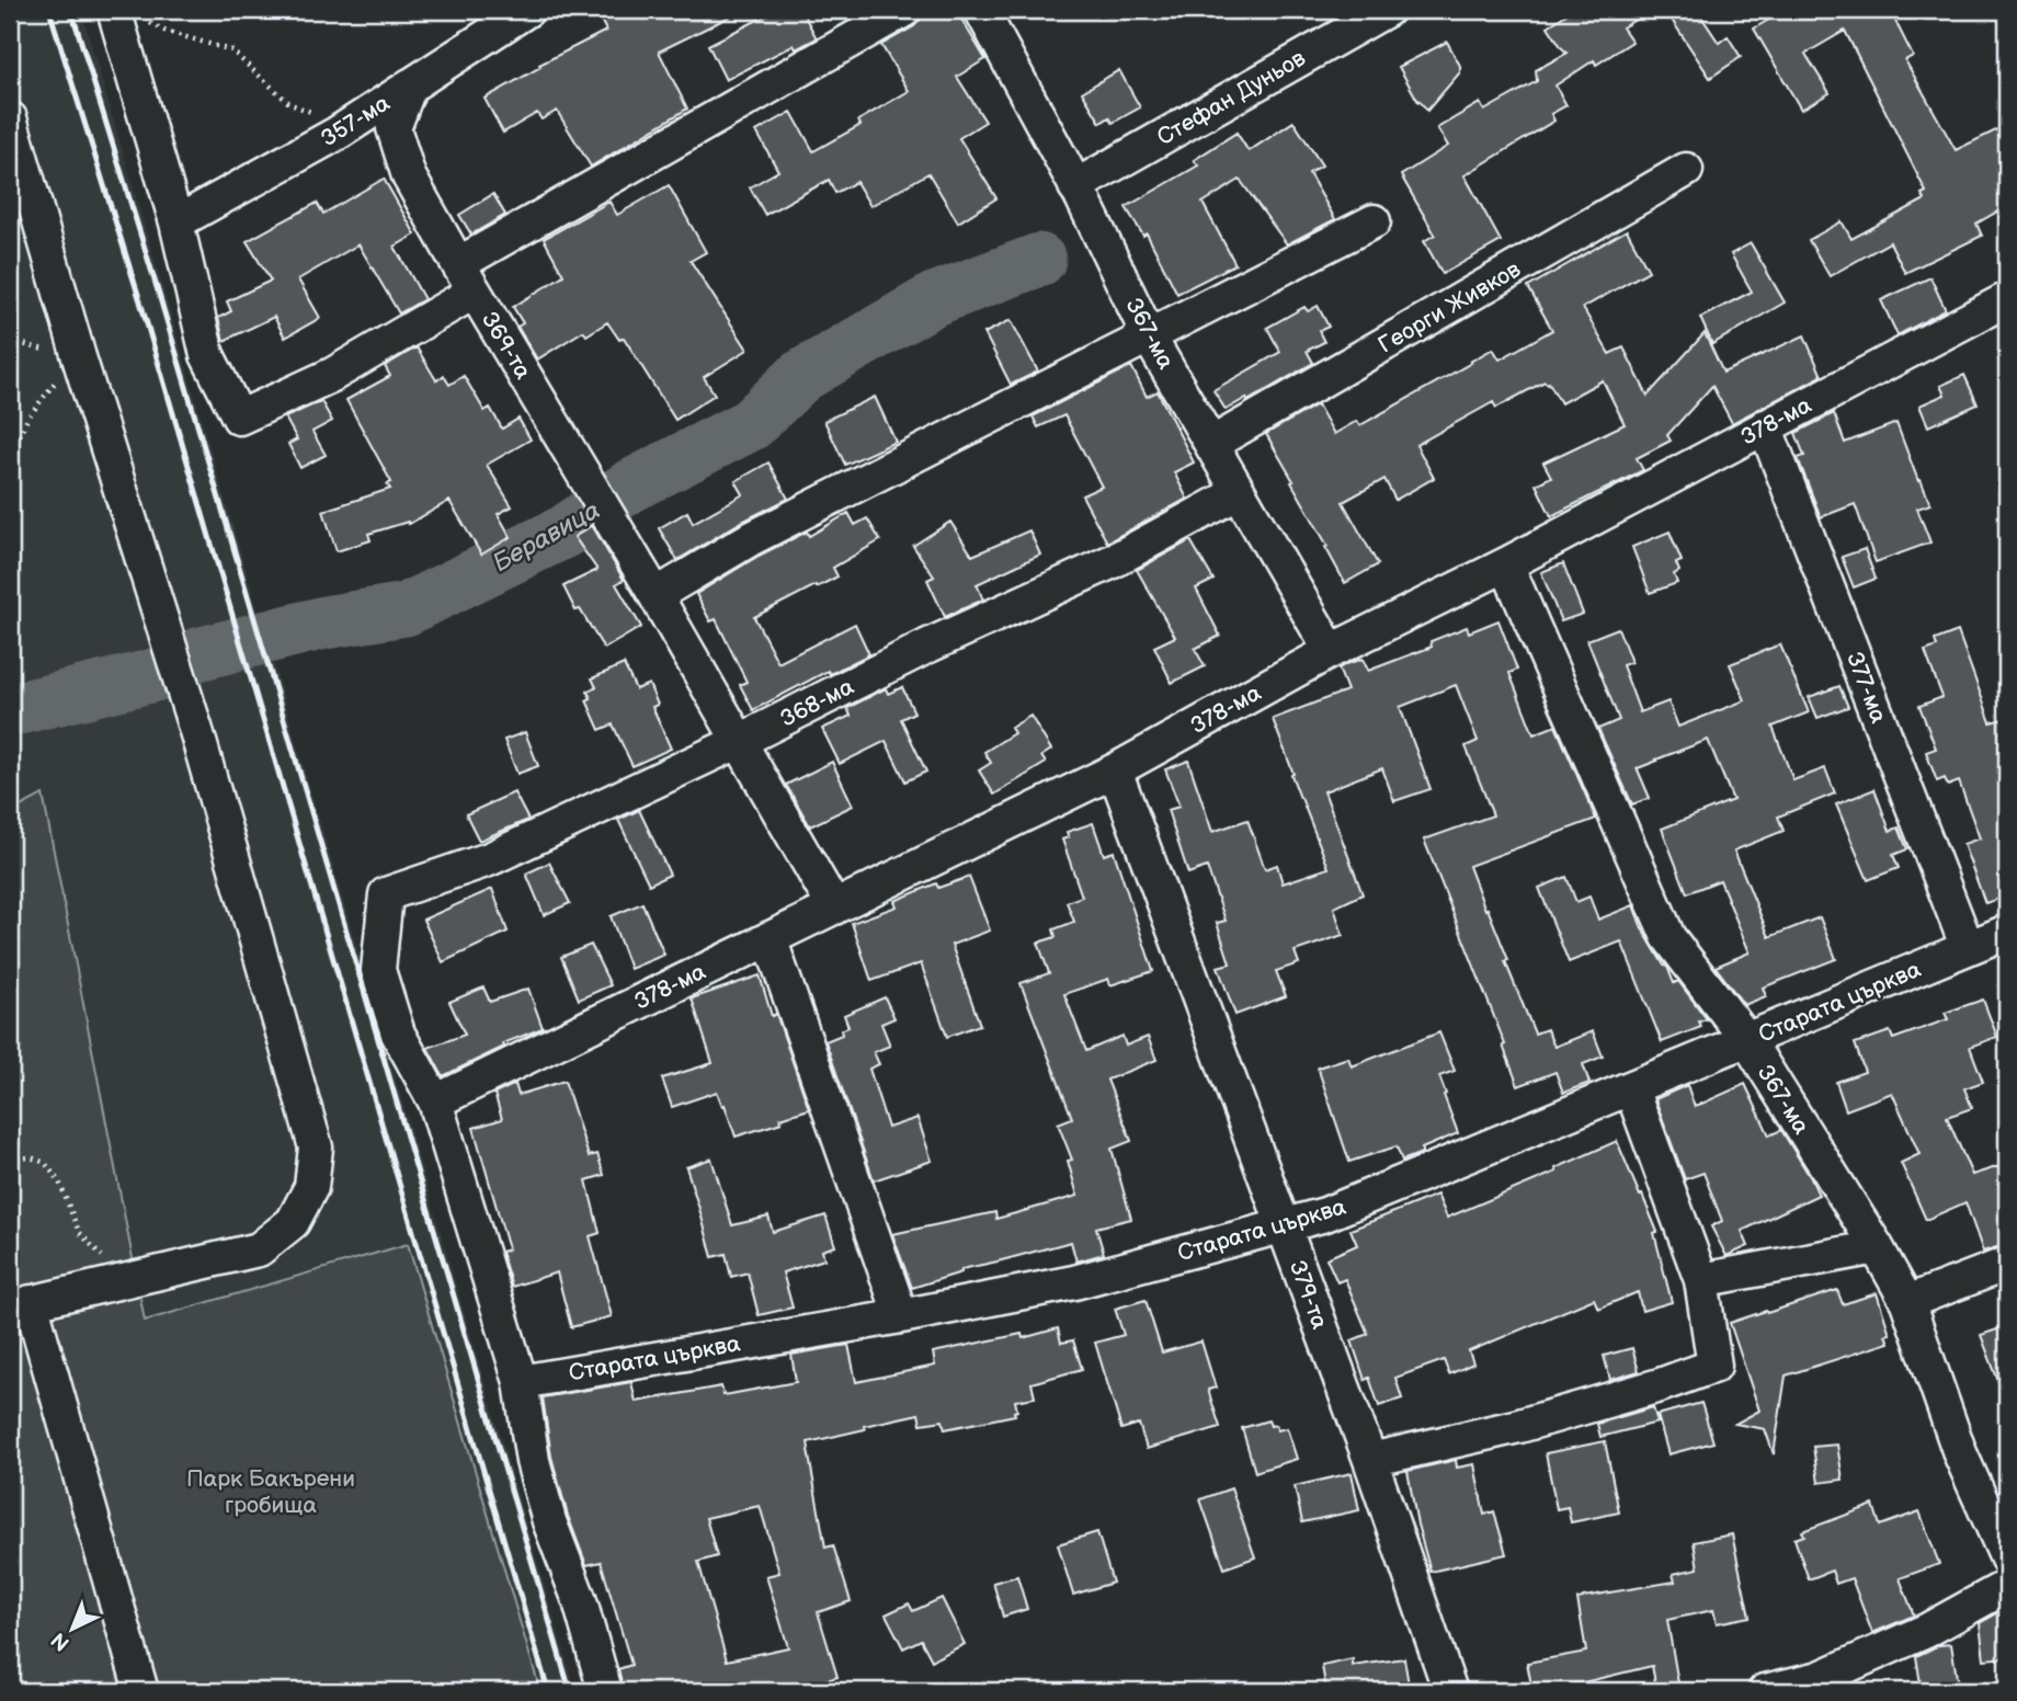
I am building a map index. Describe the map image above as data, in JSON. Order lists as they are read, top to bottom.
{
  "streets": {
    "street": [
      "Стефан Дуньов",
      "357-ма",
      "Георги Живков",
      "367-ма",
      "369-та",
      "378-ма",
      "377-ма",
      "368-ма",
      "Старата църква",
      "379-та"
    ]
  },
  "crossings": [
    ["Стефан Дуньов", "367-ма"],
    ["357-ма", "369-та"],
    ["Георги Живков", "367-ма"],
    ["367-ма", "378-ма"],
    ["367-ма", "368-ма"],
    ["367-ма", "Старата църква"],
    ["369-та", "378-ма"],
    ["369-та", "368-ма"],
    ["378-ма", "377-ма"],
    ["378-ма", "368-ма"],
    ["378-ма", "379-та"],
    ["377-ма", "Старата църква"],
    ["Старата църква", "379-та"]
  ],
  "water": ["Беравица"],
  "parks": ["Парк Бакърени гробища"],
  "north": "bottom left"
}
